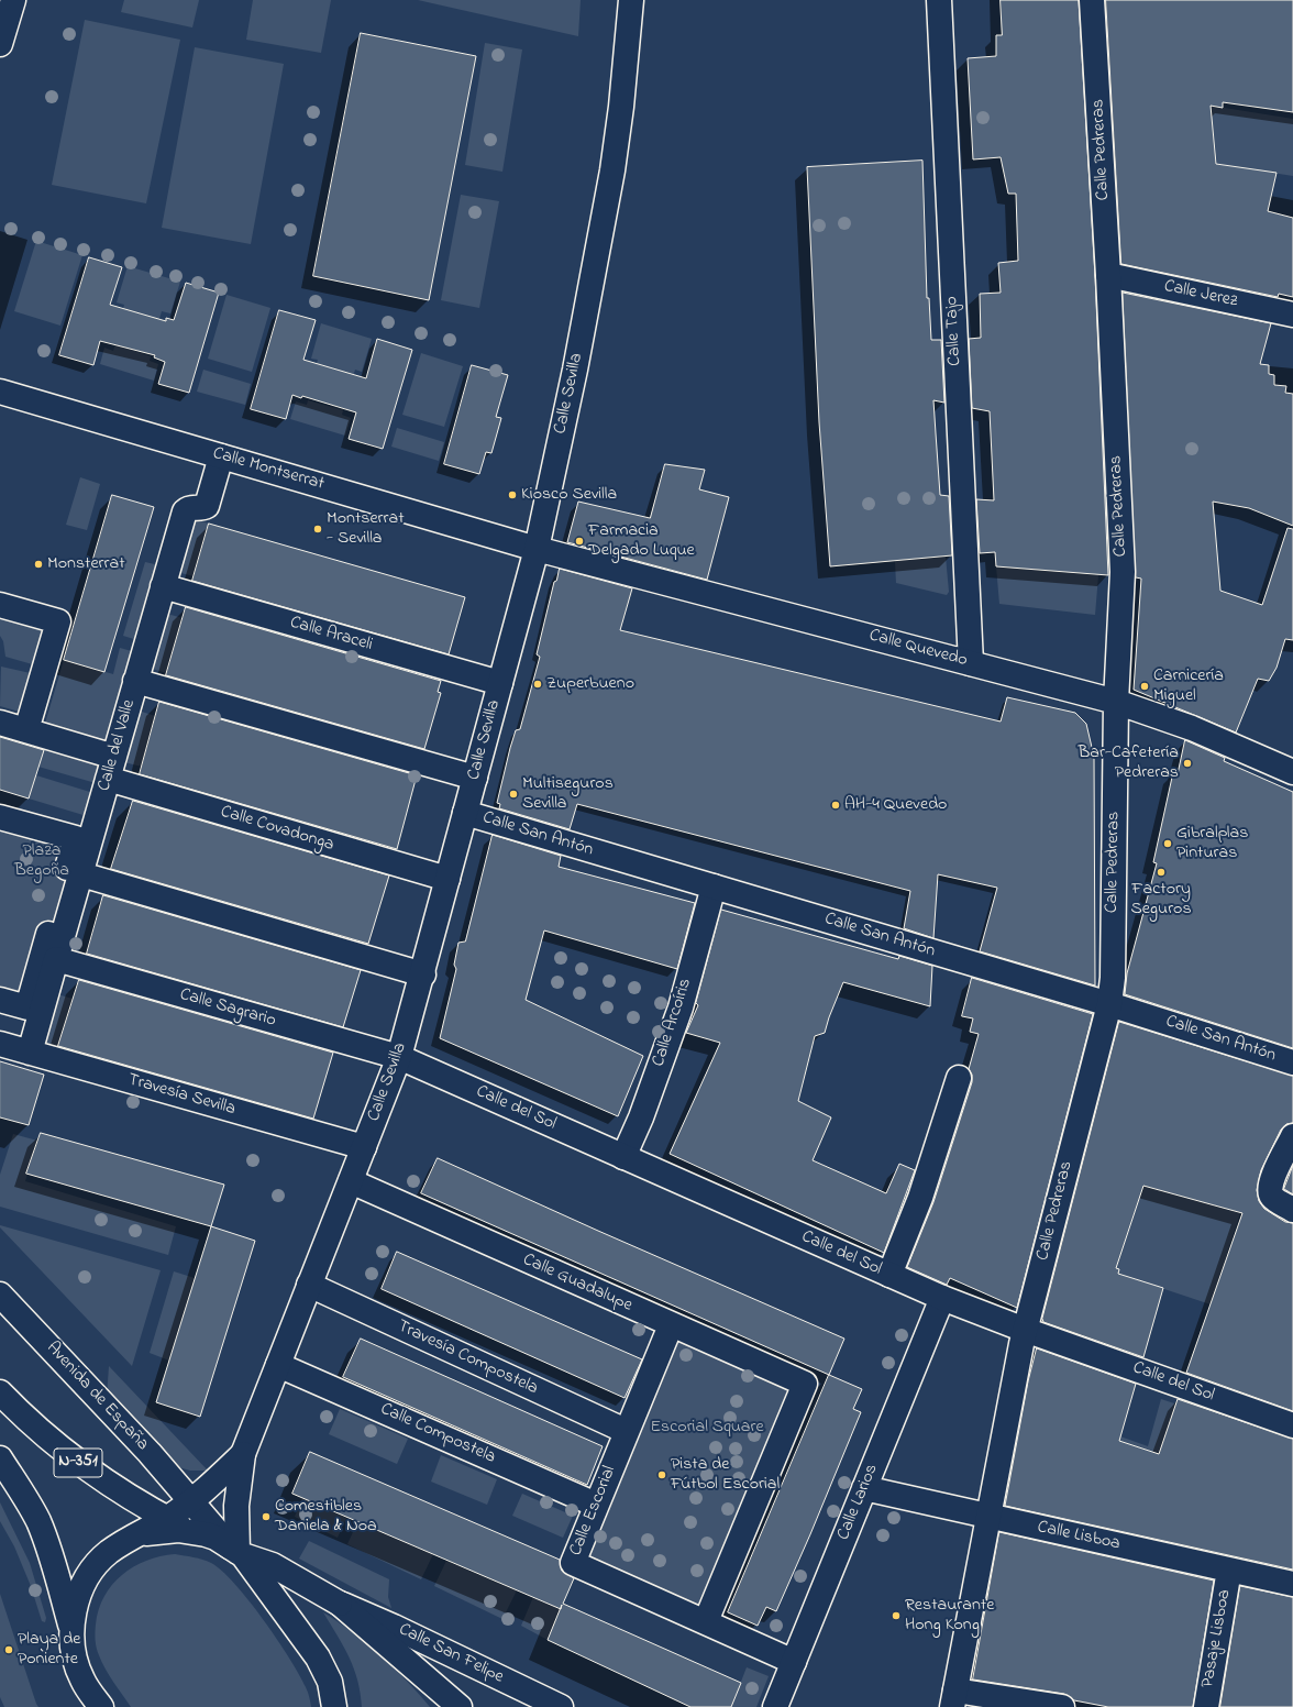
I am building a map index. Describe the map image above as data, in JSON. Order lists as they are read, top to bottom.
{
  "streets": {
    "main road": [
      "Calle Pedreras",
      "Calle Jerez",
      "Calle Tajo",
      "Calle Sevilla",
      "Calle Montserrat",
      "Calle Araceli",
      "Calle Quevedo",
      "Calle del Valle",
      "Calle Covadonga",
      "Calle San Antón",
      "Calle Sagrario",
      "Calle Arcoíris",
      "Travesía Sevilla",
      "Calle del Sol",
      "Calle Guadalupe",
      "Travesía Compostela",
      "Avenida de España",
      "Calle Compostela",
      "N-351",
      "Calle Larios",
      "Calle Escorial",
      "Calle Lisboa",
      "Pasaje Lisboa",
      "Calle San Felipe"
    ]
  },
  "crossings": [
    ["Calle Pedreras", "Calle Jerez"],
    ["Calle Pedreras", "Calle Quevedo"],
    ["Calle Pedreras", "Calle San Antón"],
    ["Calle Pedreras", "Calle del Sol"],
    ["Calle Pedreras", "Calle Lisboa"],
    ["Calle Tajo", "Calle Quevedo"],
    ["Calle Sevilla", "Calle Montserrat"],
    ["Calle Sevilla", "Calle Araceli"],
    ["Calle Sevilla", "Calle Quevedo"],
    ["Calle Sevilla", "Calle Covadonga"],
    ["Calle Sevilla", "Calle San Antón"],
    ["Calle Sevilla", "Calle Sagrario"],
    ["Calle Sevilla", "Travesía Sevilla"],
    ["Calle Sevilla", "Calle del Sol"],
    ["Calle Sevilla", "Calle Guadalupe"],
    ["Calle Sevilla", "Travesía Compostela"],
    ["Calle Sevilla", "Calle Compostela"],
    ["Calle Montserrat", "Calle Quevedo"],
    ["Calle Montserrat", "Calle del Valle"],
    ["Calle Araceli", "Calle del Valle"],
    ["Calle del Valle", "Calle Covadonga"],
    ["Calle del Valle", "Calle Sagrario"],
    ["Calle del Valle", "Travesía Sevilla"],
    ["Calle San Antón", "Calle Arcoíris"],
    ["Calle Sagrario", "Calle del Sol"],
    ["Calle Arcoíris", "Calle del Sol"],
    ["Calle del Sol", "Calle Larios"],
    ["Calle Guadalupe", "Calle Escorial"],
    ["Travesía Compostela", "Calle Escorial"],
    ["Avenida de España", "N-351"],
    ["Calle Compostela", "Calle Escorial"],
    ["Calle Larios", "Calle Escorial"],
    ["Calle Larios", "Calle Lisboa"],
    ["Calle Lisboa", "Pasaje Lisboa"]
  ],
  "parks": ["Plaza Begoña", "Escorial Square"],
  "places": [
    "Kiosco Sevilla",
    "Montserrat - Sevilla",
    "Farmacia Delgado Luque",
    "Monsterrat",
    "Zuperbueno",
    "Carnicería Miguel",
    "Bar-Cafetería Pedreras",
    "Multiseguros Sevilla",
    "AH-4 Quevedo",
    "Gibralplas Pinturas",
    "Factory Seguros",
    "Pista de Fútbol Escorial",
    "Comestibles Daniela & Noa",
    "Restaurante Hong Kong",
    "Playa de Poniente"
  ]
}
